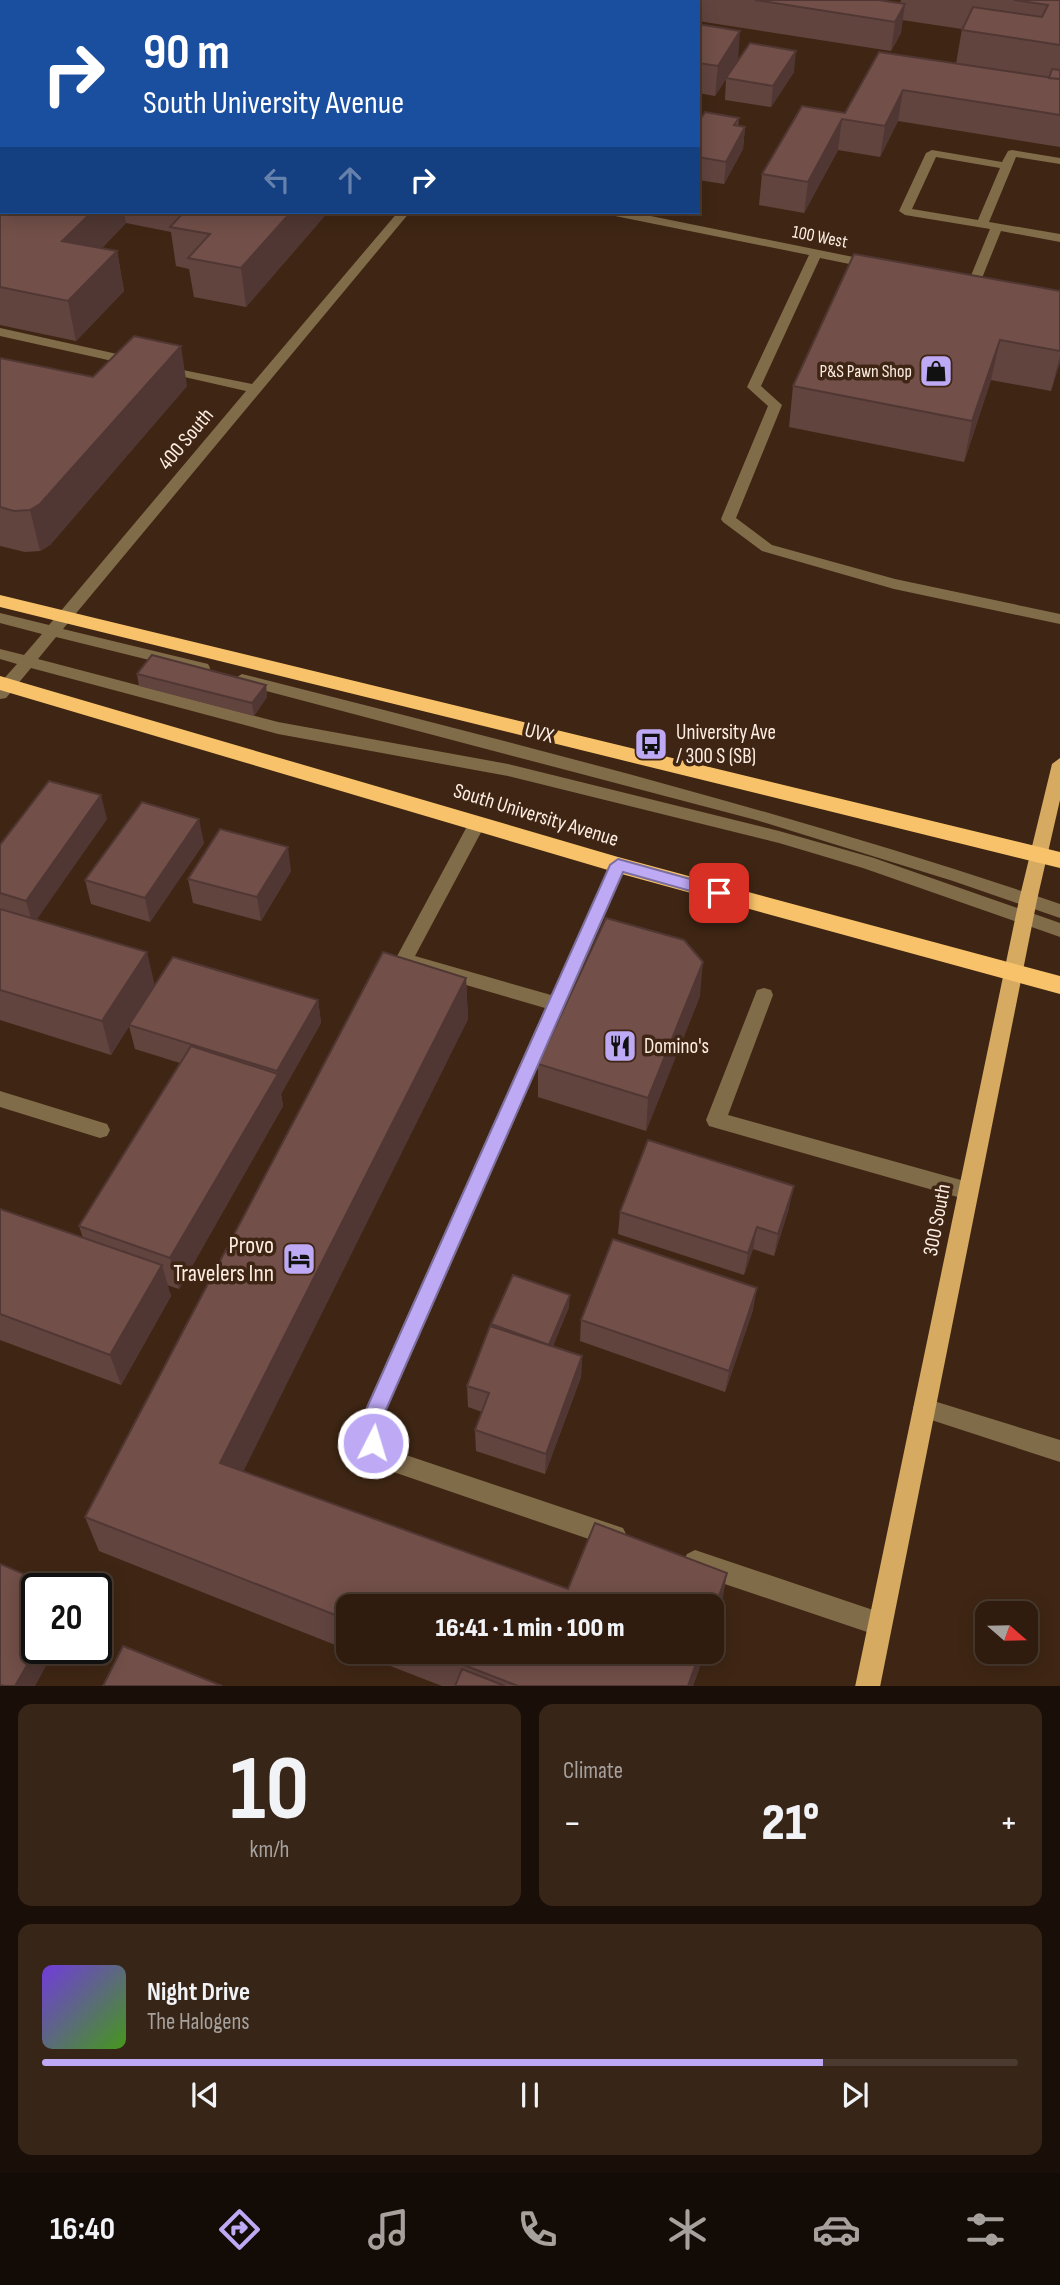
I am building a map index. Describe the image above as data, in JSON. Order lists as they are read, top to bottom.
{
  "streets": {
    "highway": ["South University Avenue"],
    "main road": ["300 South"],
    "street": ["100 West", "400 South", "UVX"]
  },
  "crossings": [
    ["400 South", "UVX"],
    ["400 South", "South University Avenue"],
    ["UVX", "300 South"],
    ["South University Avenue", "300 South"]
  ],
  "places": {
    "shop": ["P&S Pawn Shop"],
    "bus stop": ["University Ave / 300 S (SB)"],
    "restaurant": ["Domino's"],
    "hotel": ["Provo Travelers Inn"]
  },
  "north": "right",
  "page": {
    "turn": ["90 m", "South University Avenue"],
    "limit": "20",
    "trip": "16:41 · 1 min · 100 m",
    "tile": [
      ["10", "km/h"],
      "Climate"
    ],
    "heat": ["−", "21°", "+"],
    "song": ["Night Drive", "The Halogens"],
    "tabs": "16:40"
  }
}
